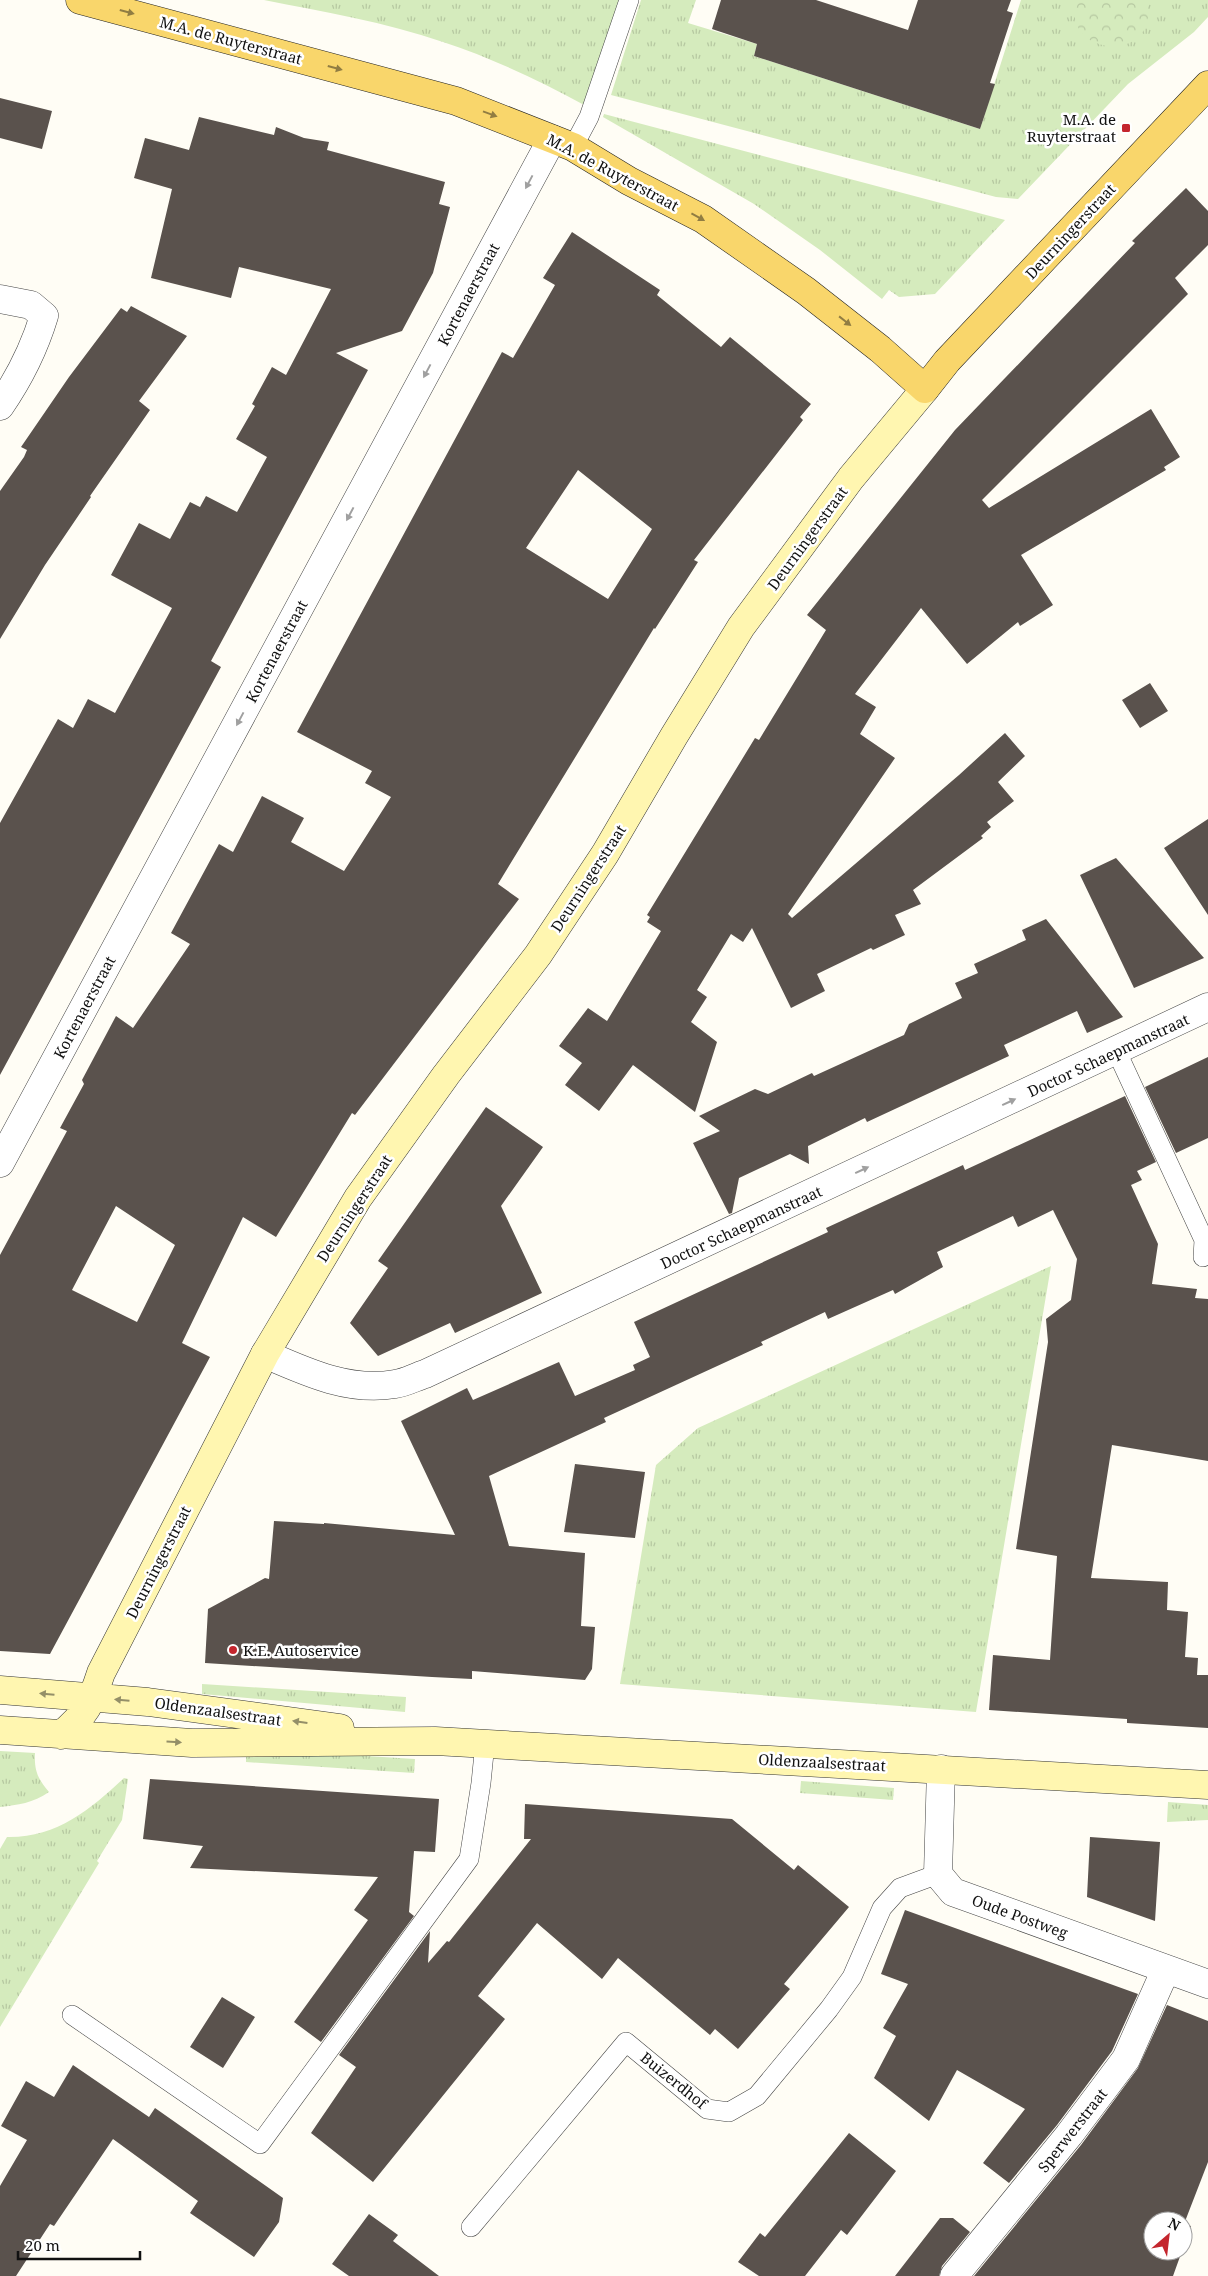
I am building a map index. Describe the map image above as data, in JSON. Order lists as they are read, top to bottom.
{
  "streets": {
    "main road": ["M.A. de Ruyterstraat", "Deurningerstraat", "Oldenzaalsestraat"],
    "street": [
      "Kortenaerstraat",
      "Doctor Schaepmanstraat",
      "Oude Postweg",
      "Sperwerstraat"
    ],
    "lane": ["Buizerdhof"]
  },
  "crossings": [
    ["M.A. de Ruyterstraat", "Deurningerstraat"],
    ["M.A. de Ruyterstraat", "Kortenaerstraat"],
    ["Deurningerstraat", "Doctor Schaepmanstraat"],
    ["Deurningerstraat", "Oldenzaalsestraat"],
    ["Oude Postweg", "Buizerdhof"],
    ["Oude Postweg", "Sperwerstraat"]
  ],
  "one_way": ["M.A. de Ruyterstraat", "Kortenaerstraat", "Doctor Schaepmanstraat"],
  "places": {
    "transit": ["M.A. de Ruyterstraat"],
    "other": ["K.E. Autoservice"]
  },
  "scale_bar": "20 m",
  "north": "top right"
}
